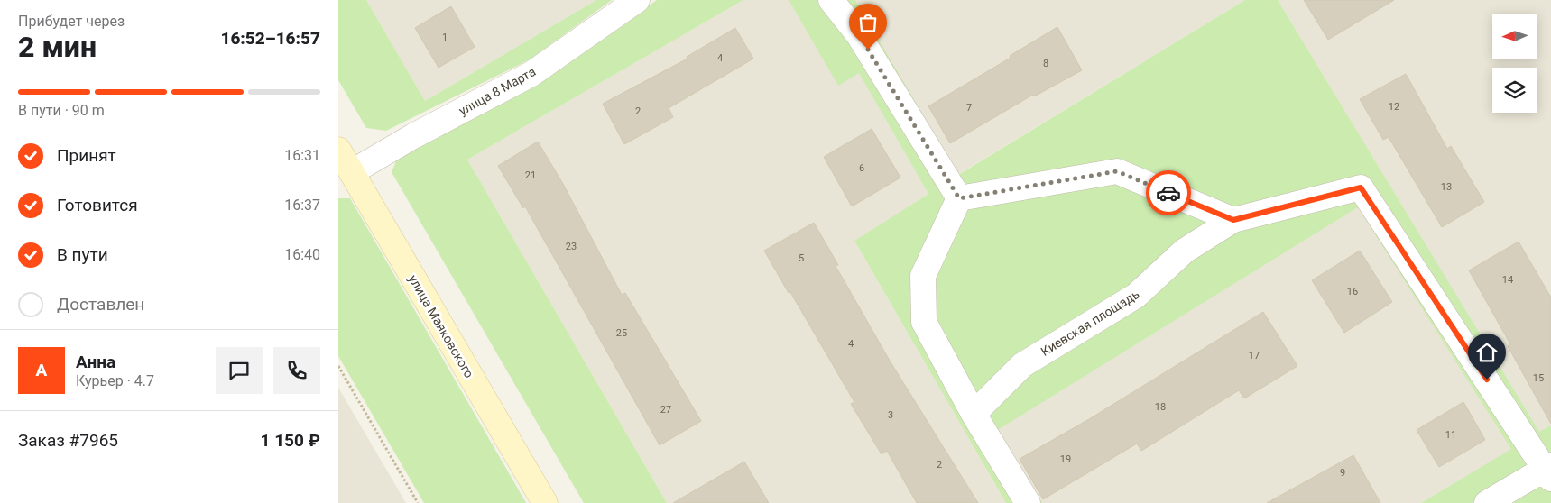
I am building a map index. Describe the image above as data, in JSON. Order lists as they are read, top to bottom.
{
  "streets": {
    "main road": ["улица Маяковского"],
    "street": ["улица 8 Марта", "Киевская площадь"]
  },
  "crossings": [
    ["улица 8 Марта", "улица Маяковского"]
  ],
  "house_numbers": [
    "1",
    "4",
    "8",
    "12",
    "7",
    "2",
    "6",
    "21",
    "13",
    "23",
    "5",
    "14",
    "16",
    "25",
    "4",
    "17",
    "15",
    "18",
    "27",
    "3",
    "11",
    "19",
    "2",
    "9"
  ],
  "north": "left",
  "page": {
    "heading": ["2 мин", "Прибудет через", "16:52–16:57"],
    "panel": [
      "Анна",
      "Курьер · 4.7",
      "Заказ #7965",
      "1 150 ₽"
    ],
    "bar": "В пути · 90 m",
    "list": [
      ["Принят", "16:31"],
      ["Готовится", "16:37"],
      ["В пути", "16:40"],
      "Доставлен"
    ],
    "round": "А"
  }
}
